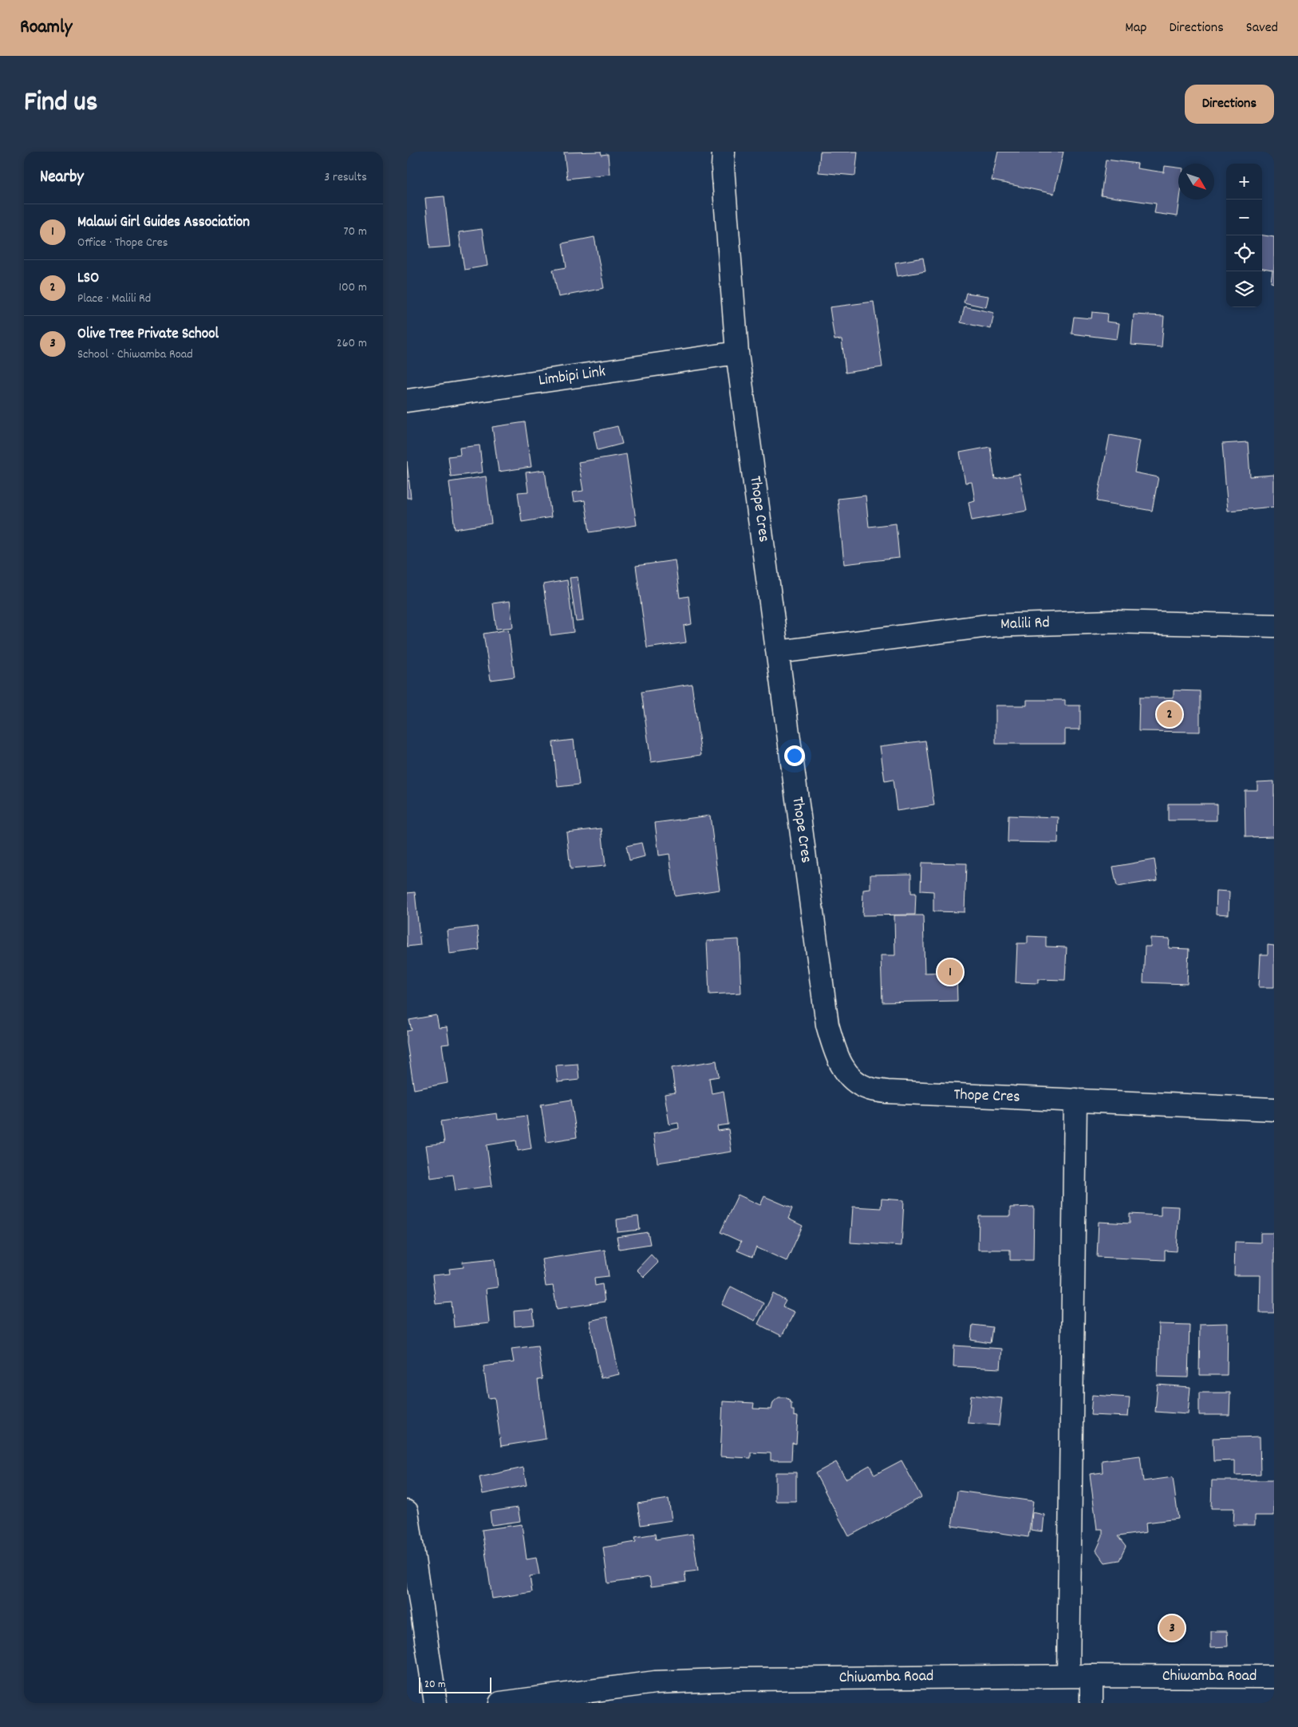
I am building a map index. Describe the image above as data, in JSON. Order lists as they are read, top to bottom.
{
  "streets": {
    "street": [
      "Limbipi Link",
      "Thope Cres",
      "Malili Rd",
      "Chiwamba Road"
    ]
  },
  "crossings": [
    ["Limbipi Link", "Thope Cres"],
    ["Thope Cres", "Malili Rd"]
  ],
  "scale_bar": "20 m",
  "north": "bottom right",
  "page": {
    "header": "Roamly",
    "nav": ["Map", "Directions", "Saved"],
    "title": "Find us",
    "buttons": "Directions",
    "heading": ["Nearby", "3 results"],
    "map_buttons": ["+", "−"],
    "list": [
      {
        "mark": "1",
        "name": "Malawi Girl Guides Association",
        "note": "Office · Thope Cres",
        "value": "70 m"
      },
      {
        "mark": "2",
        "name": "LSO",
        "note": "Place · Malili Rd",
        "value": "100 m"
      },
      {
        "mark": "3",
        "name": "Olive Tree Private School",
        "note": "School · Chiwamba Road",
        "value": "260 m"
      }
    ],
    "pins": ["2", "1", "3"],
    "scale": "20 m"
  }
}
